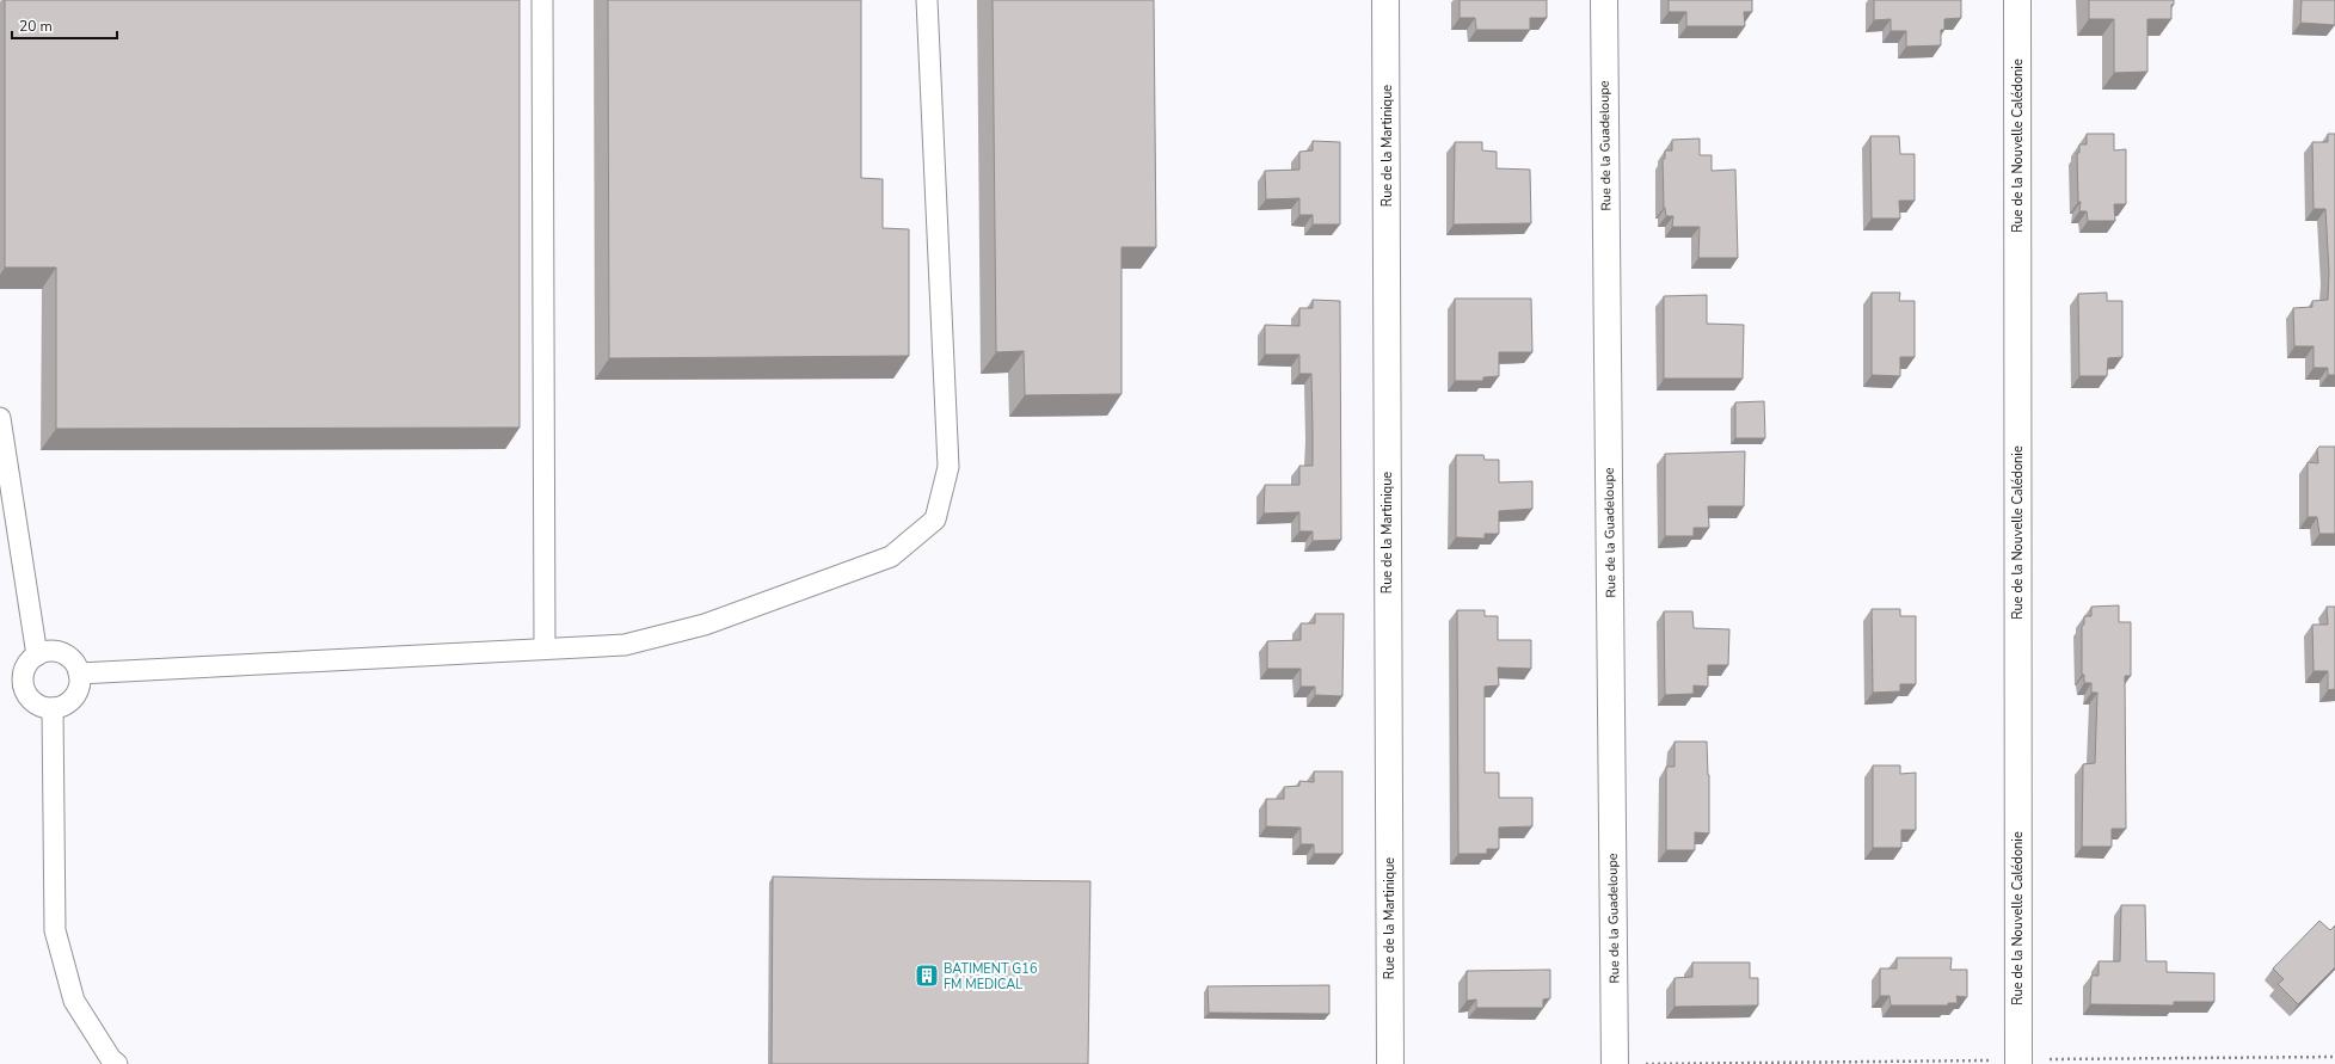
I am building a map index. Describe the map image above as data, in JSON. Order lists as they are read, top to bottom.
{
  "streets": {
    "street": ["Rue de la Martinique", "Rue de la Guadeloupe", "Rue de la Nouvelle Calédonie"]
  },
  "places": {
    "building": ["BATIMENT G16 FM MEDICAL"]
  },
  "scale_bar": "20 m"
}
